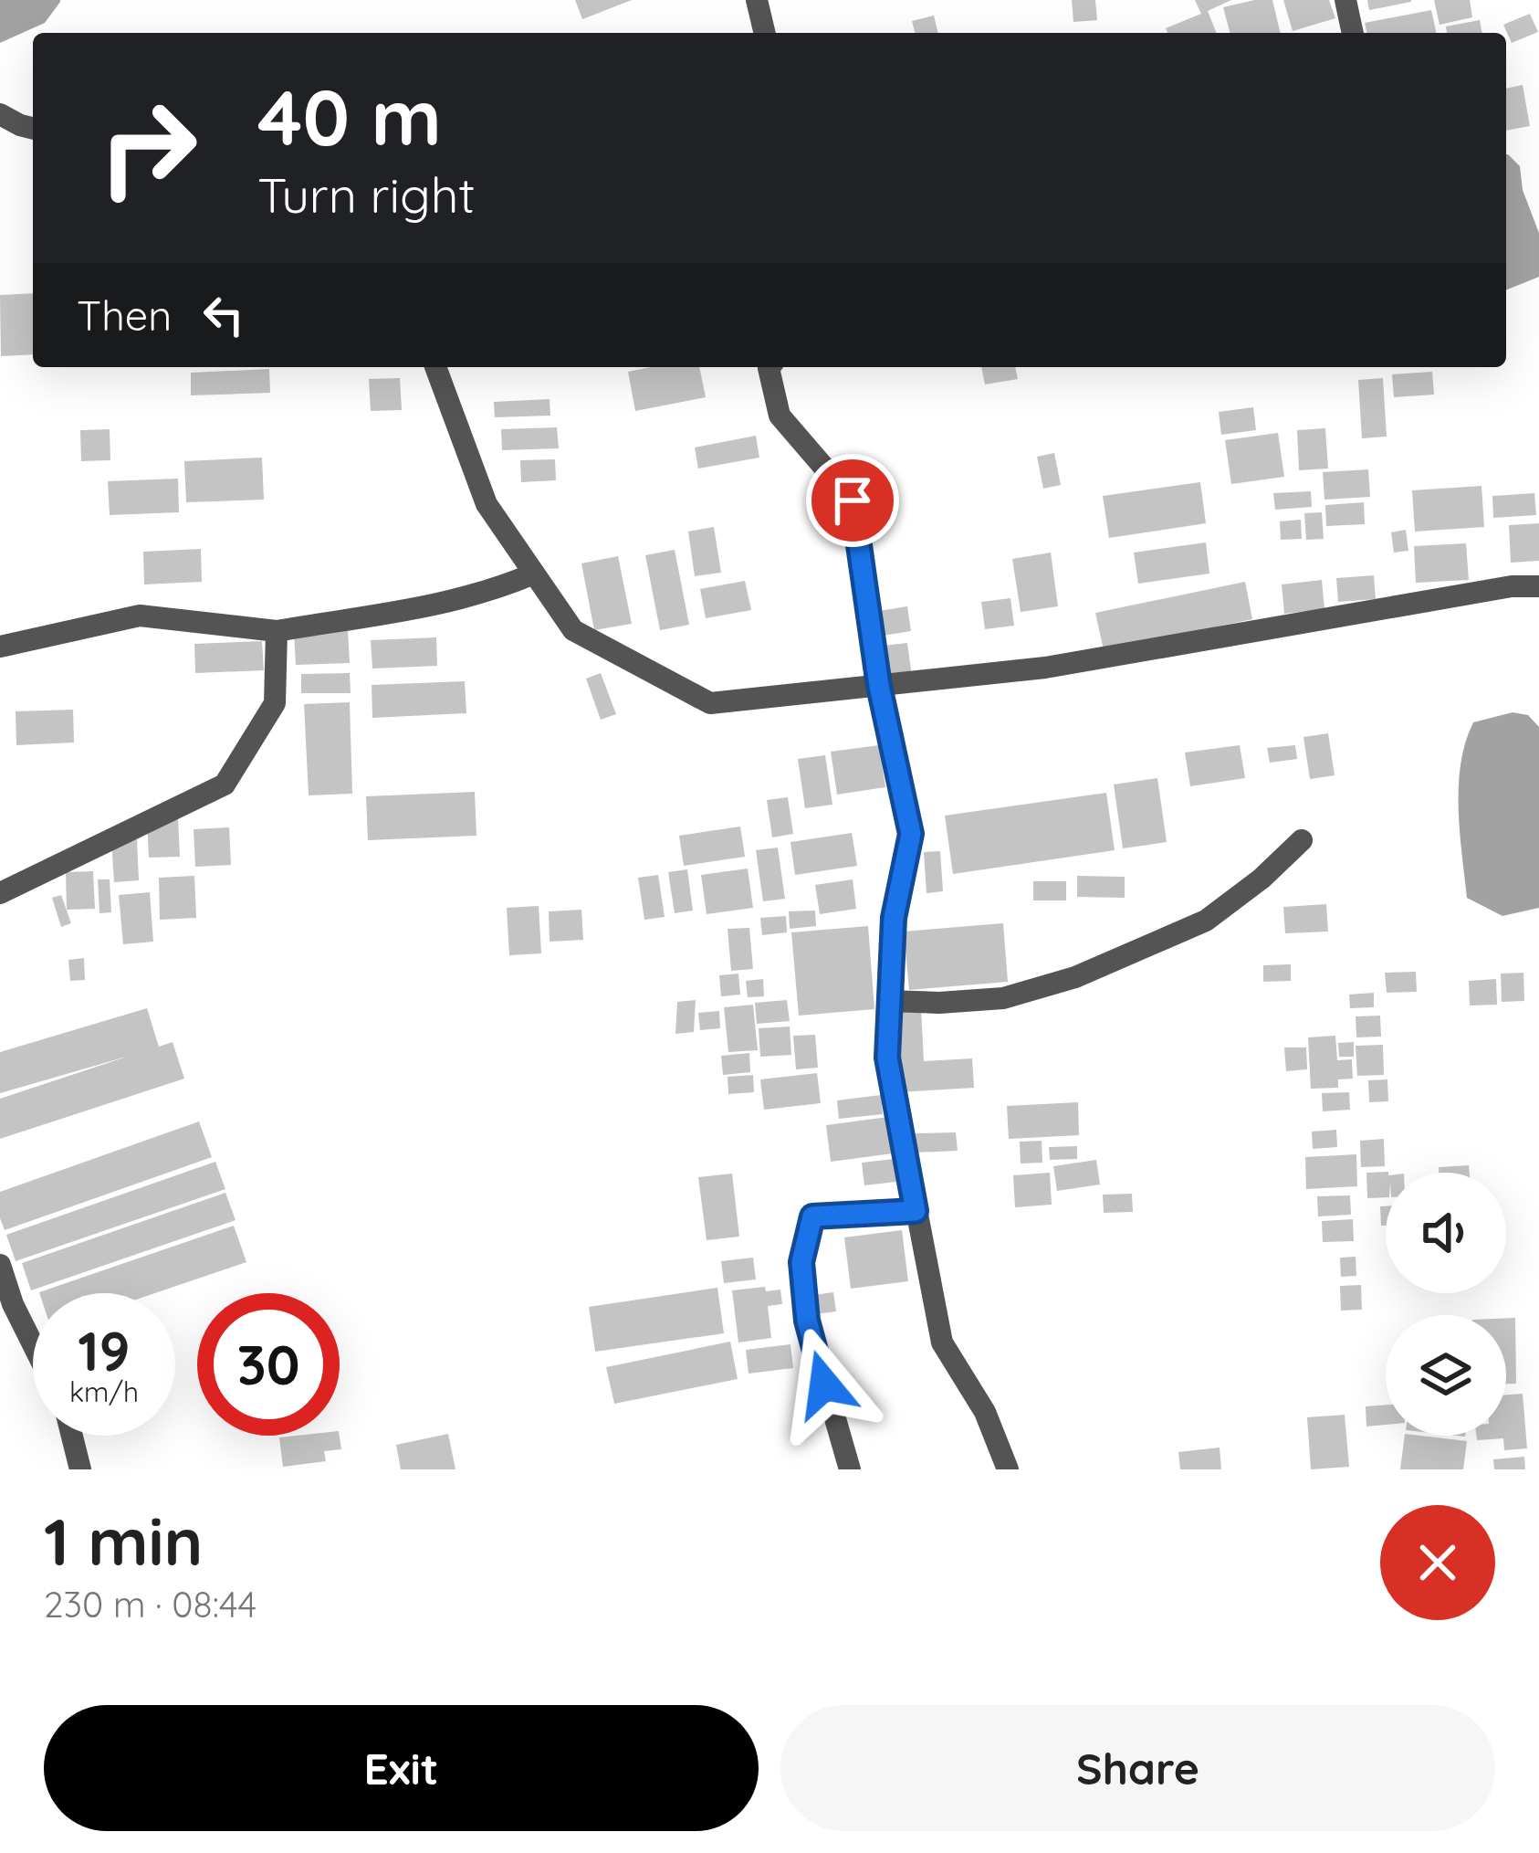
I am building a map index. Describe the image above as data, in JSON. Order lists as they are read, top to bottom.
{
  "page": {
    "turn": ["40 m", "Turn right"],
    "then": "Then",
    "speed": "19 km/h",
    "limit": "30",
    "heading": ["1 min", "230 m · 08:44"],
    "buttons": ["Exit", "Share"]
  }
}
